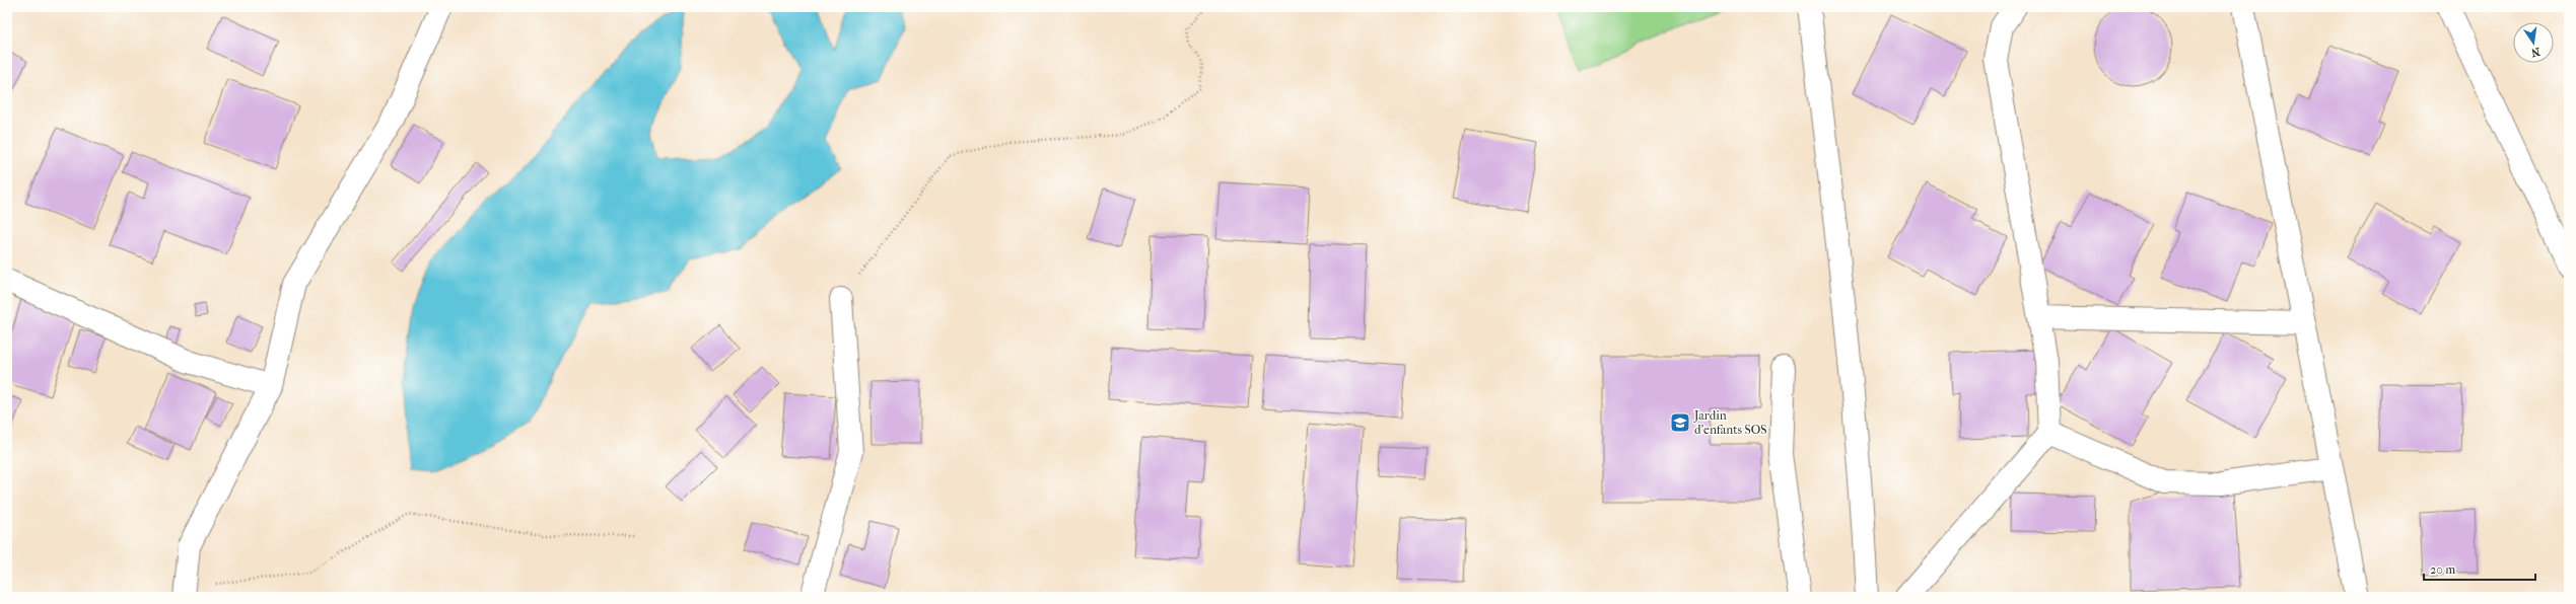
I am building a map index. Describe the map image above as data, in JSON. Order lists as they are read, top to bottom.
{
  "places": {
    "school or university": ["Jardin d'enfants SOS"]
  },
  "scale_bar": "20 m",
  "north": "bottom"
}
